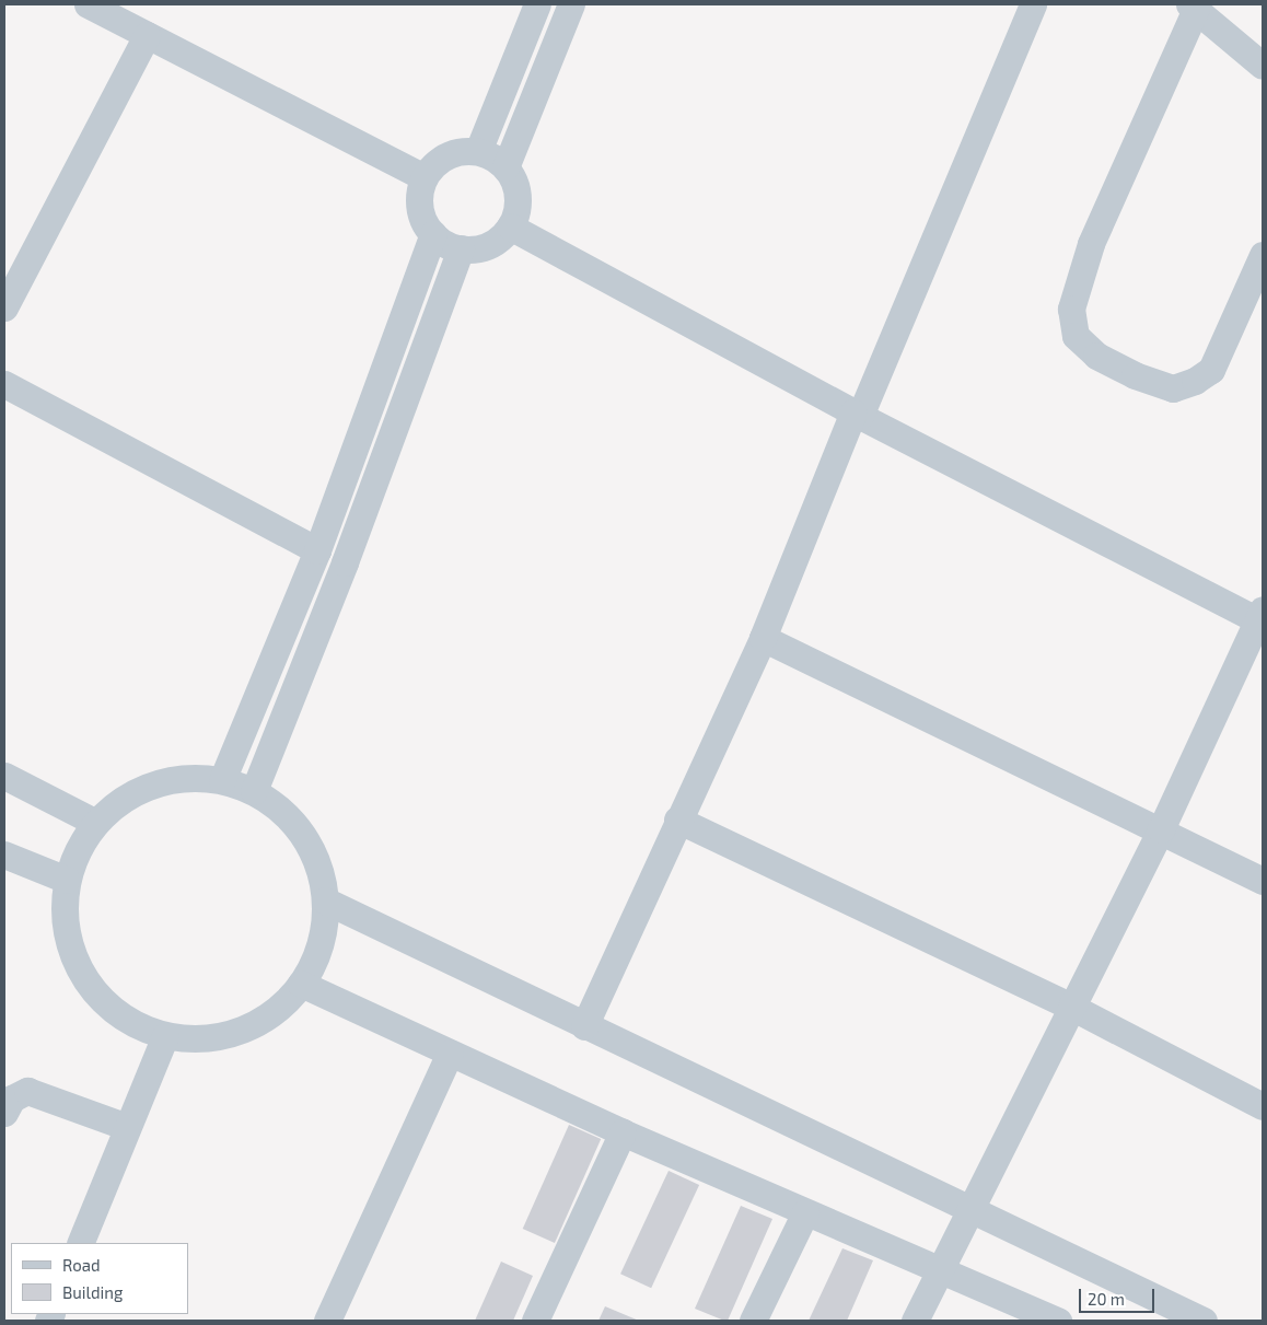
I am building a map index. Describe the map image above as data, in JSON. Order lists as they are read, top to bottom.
{
  "legend": ["Road", "Building"],
  "scale_bar": "20 m"
}
